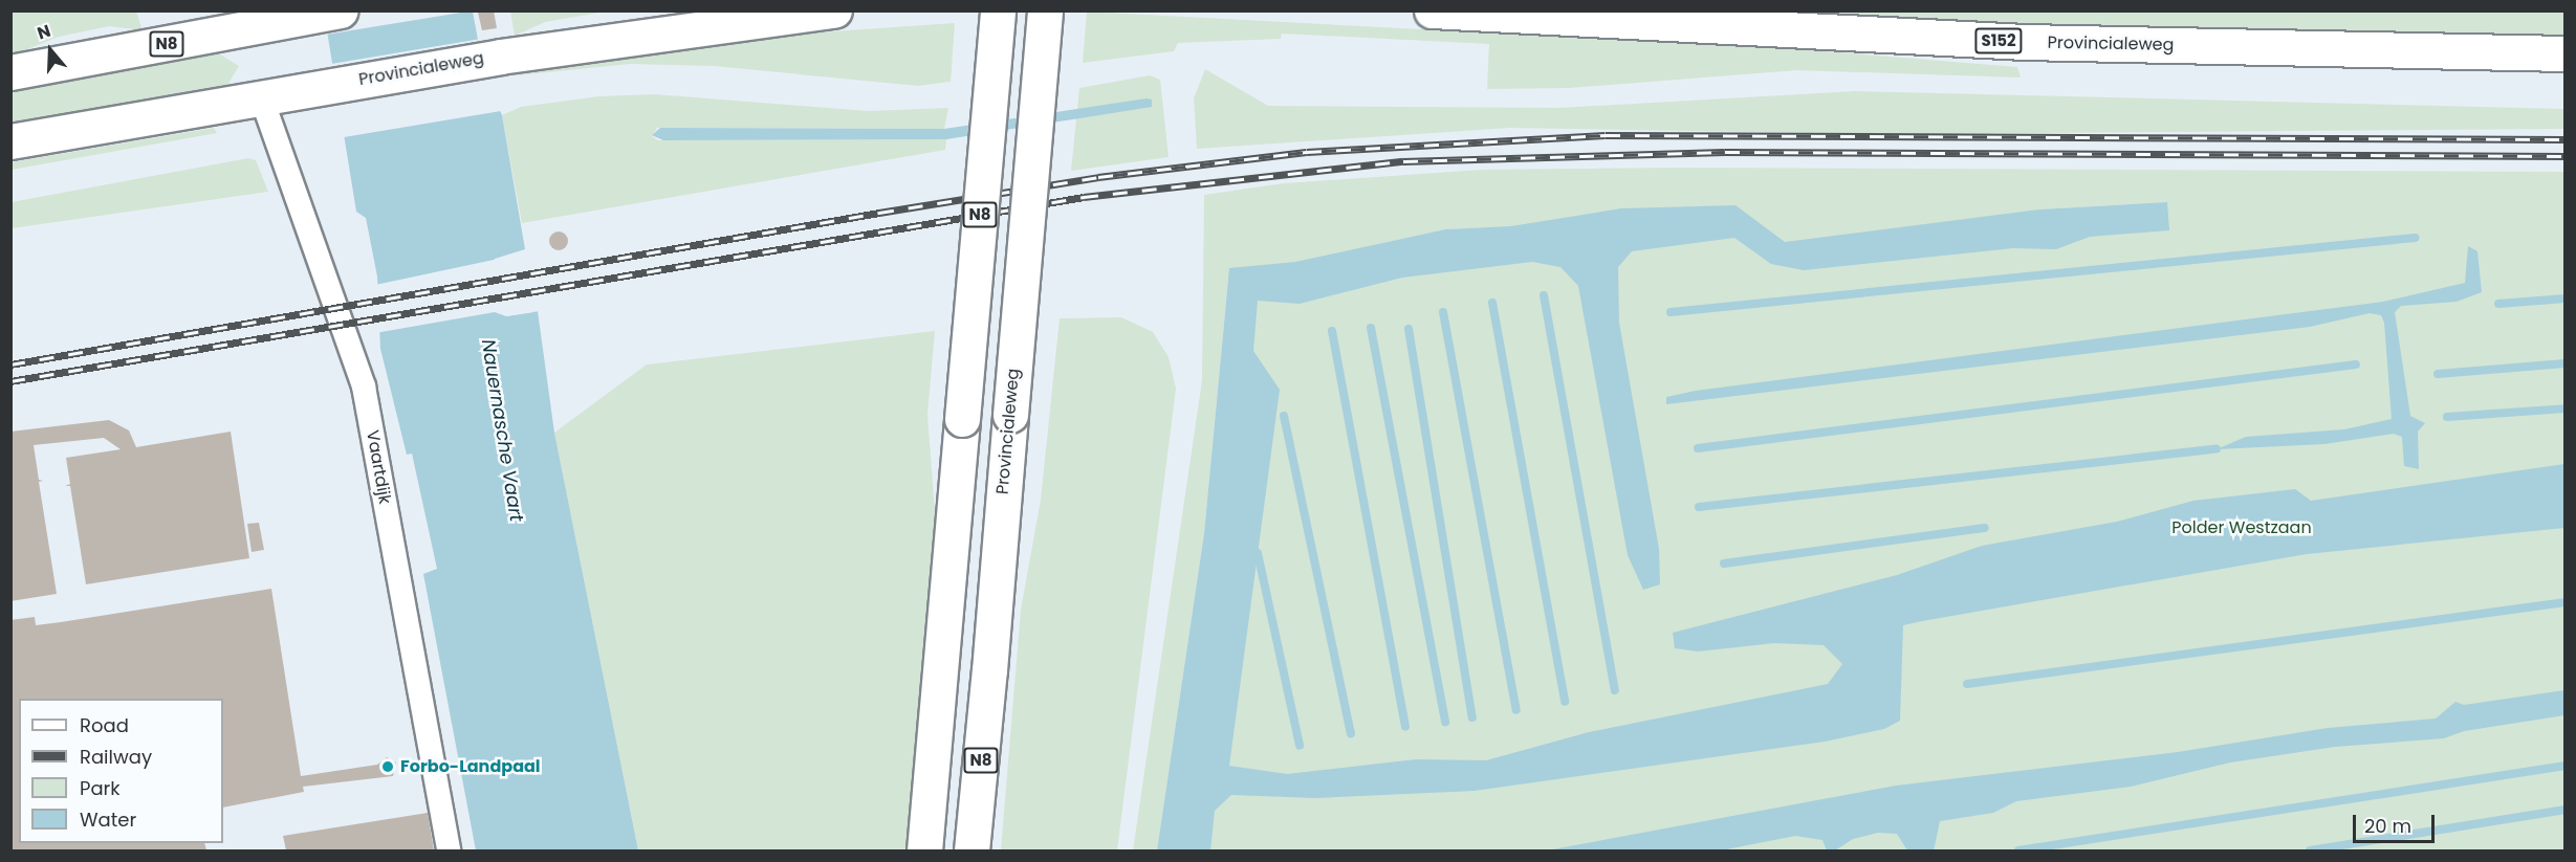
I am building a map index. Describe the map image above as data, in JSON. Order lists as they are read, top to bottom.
{
  "streets": {
    "main road": ["S152", "N8", "Provincialeweg"],
    "street": ["Vaartdijk"]
  },
  "crossings": [
    ["Provincialeweg", "Vaartdijk"]
  ],
  "water": ["Nauernasche Vaart"],
  "parks": ["Polder Westzaan"],
  "places": ["Forbo-Landpaal"],
  "legend": [
    "Road",
    "Railway",
    "Park",
    "Water"
  ],
  "scale_bar": "20 m",
  "north": "top"
}
